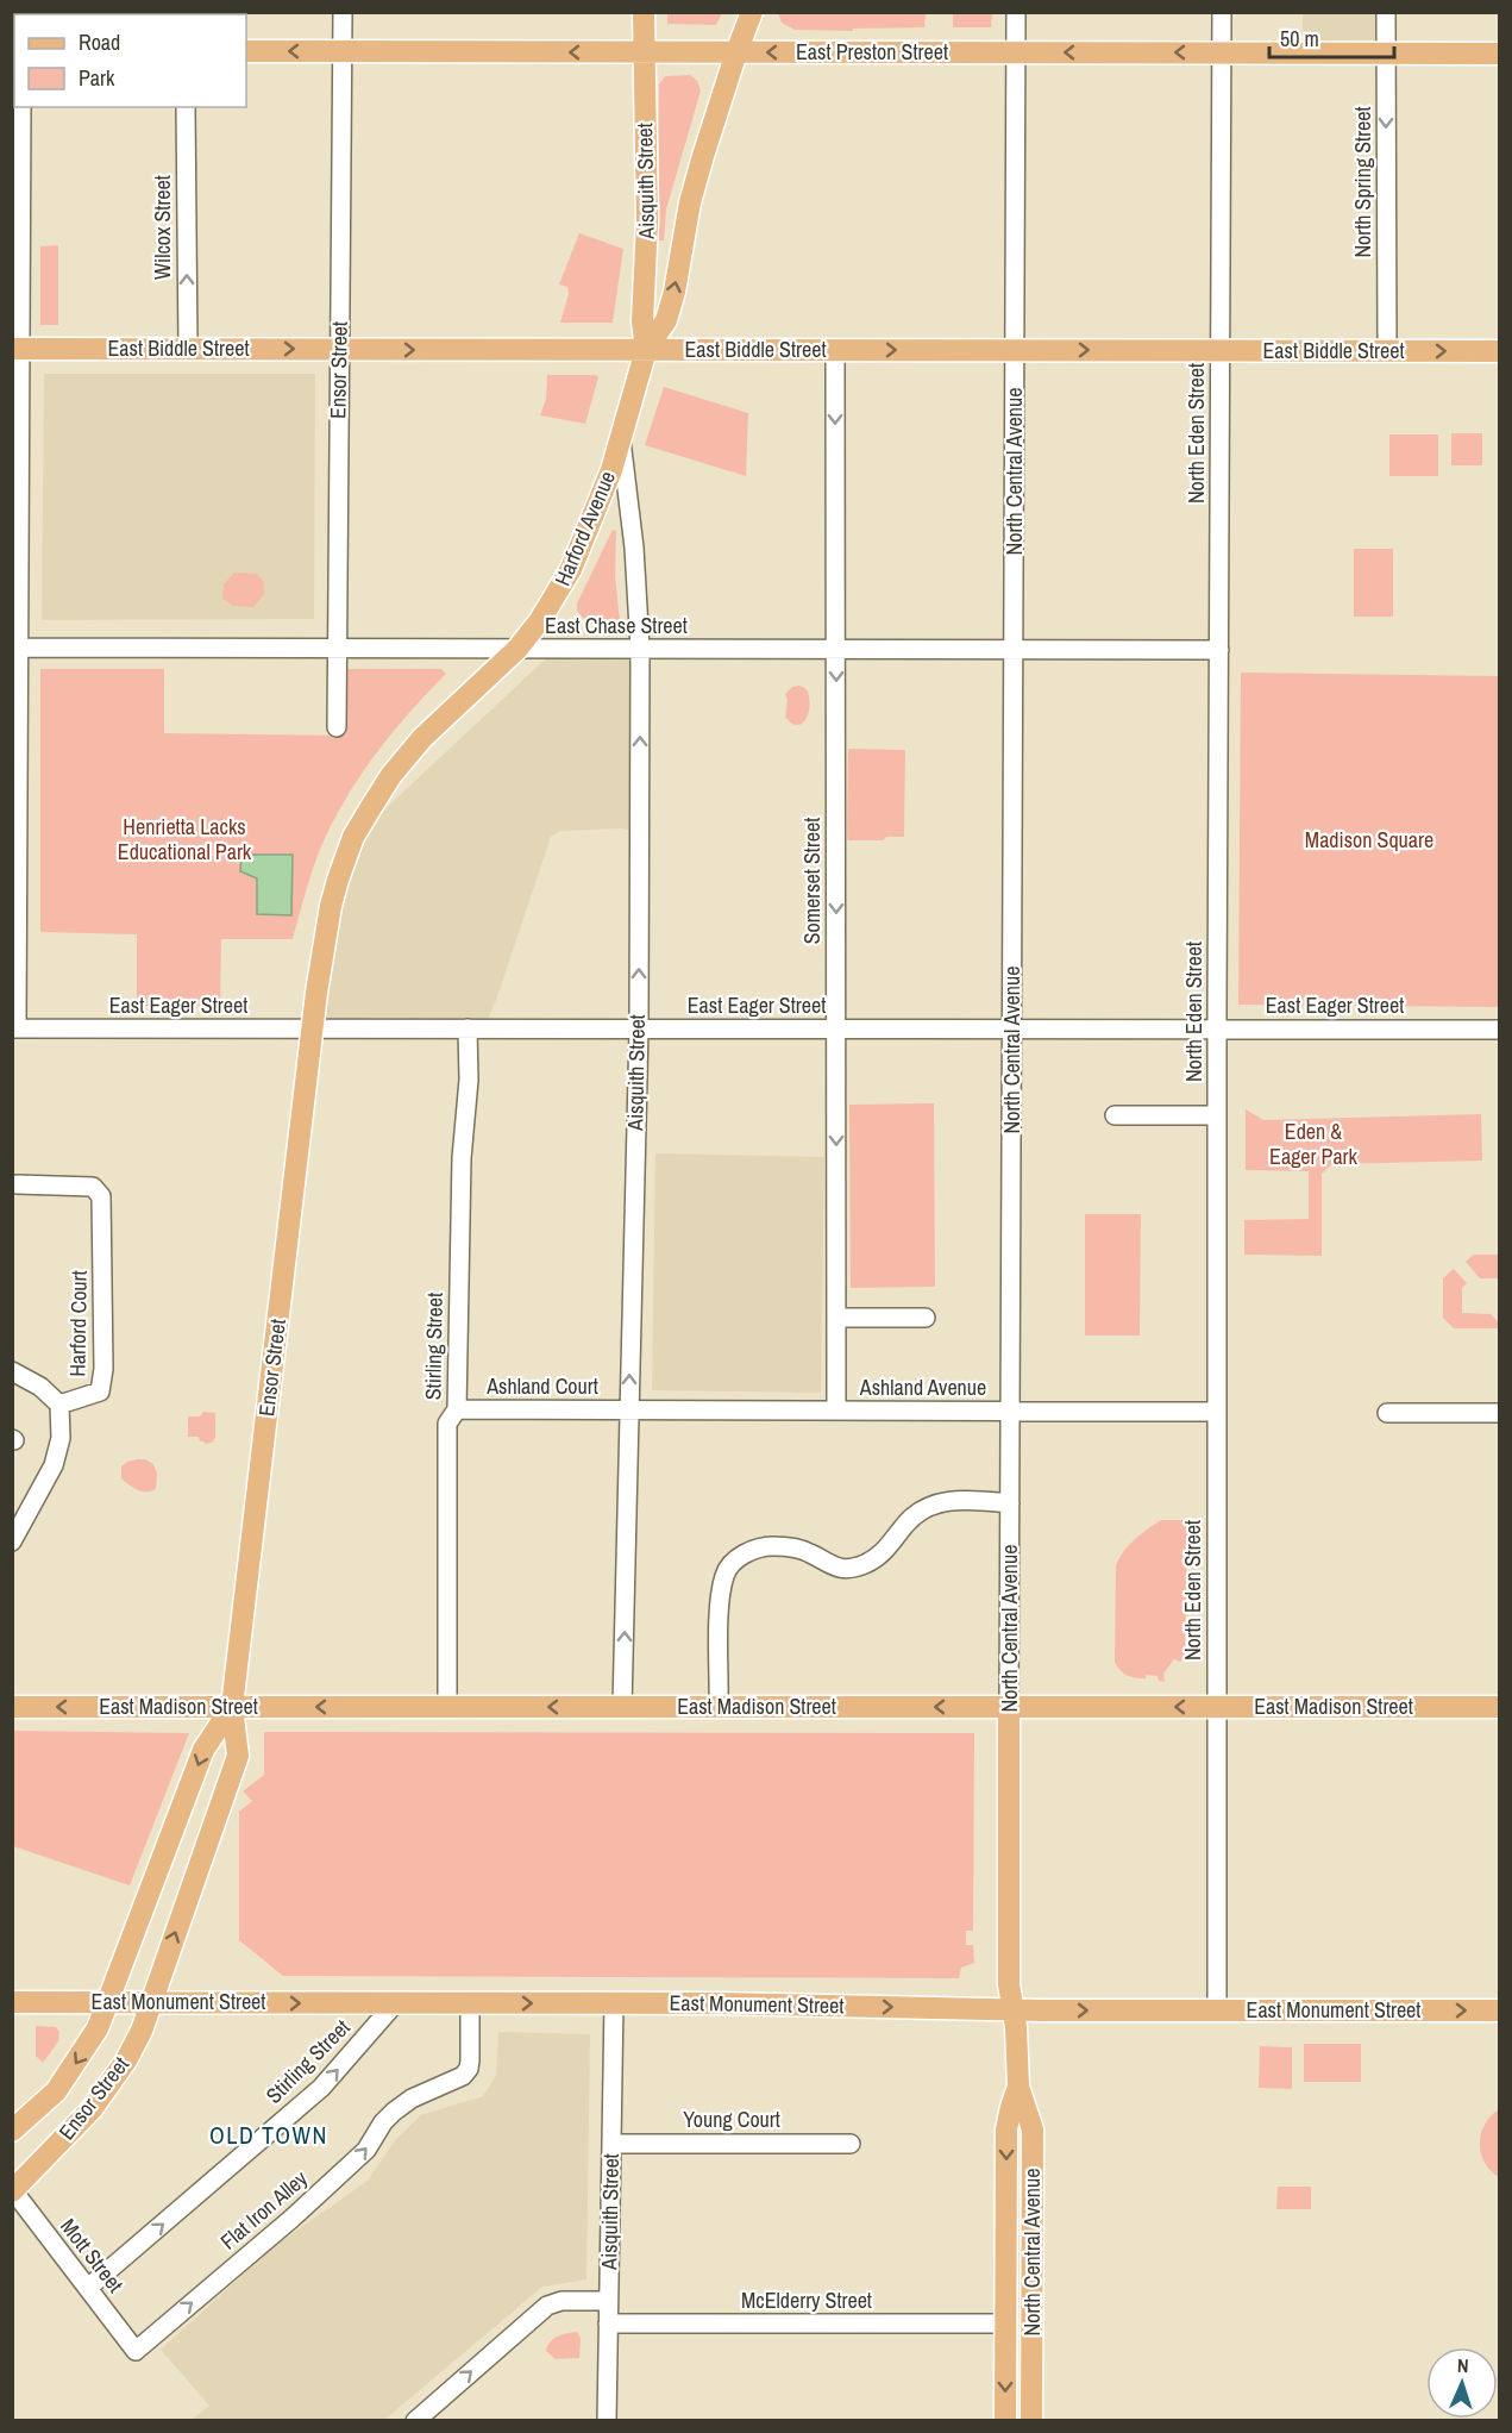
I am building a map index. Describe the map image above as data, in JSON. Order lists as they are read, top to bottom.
{
  "streets": {
    "main road": [
      "East Preston Street",
      "Aisquith Street",
      "East Biddle Street",
      "Ensor Street",
      "North Central Avenue",
      "Harford Avenue",
      "East Madison Street",
      "East Monument Street"
    ],
    "street": [
      "North Spring Street",
      "Wilcox Street",
      "North Eden Street",
      "East Chase Street",
      "Somerset Street",
      "East Eager Street",
      "Harford Court",
      "Stirling Street",
      "Ashland Court",
      "Ashland Avenue",
      "Young Court",
      "Flat Iron Alley",
      "Mott Street",
      "McElderry Street"
    ]
  },
  "crossings": [
    ["East Preston Street", "Aisquith Street"],
    ["East Preston Street", "North Spring Street"],
    ["East Preston Street", "Ensor Street"],
    ["East Preston Street", "North Eden Street"],
    ["East Preston Street", "North Central Avenue"],
    ["East Preston Street", "Harford Avenue"],
    ["Aisquith Street", "East Biddle Street"],
    ["Aisquith Street", "Harford Avenue"],
    ["Aisquith Street", "East Chase Street"],
    ["Aisquith Street", "East Eager Street"],
    ["Aisquith Street", "Ashland Court"],
    ["Aisquith Street", "Ashland Avenue"],
    ["Aisquith Street", "East Madison Street"],
    ["Aisquith Street", "East Monument Street"],
    ["Aisquith Street", "Young Court"],
    ["Aisquith Street", "McElderry Street"],
    ["North Spring Street", "East Biddle Street"],
    ["Wilcox Street", "East Biddle Street"],
    ["East Biddle Street", "Ensor Street"],
    ["East Biddle Street", "North Eden Street"],
    ["East Biddle Street", "North Central Avenue"],
    ["East Biddle Street", "Harford Avenue"],
    ["East Biddle Street", "Somerset Street"],
    ["Ensor Street", "Harford Avenue"],
    ["Ensor Street", "East Chase Street"],
    ["Ensor Street", "East Eager Street"],
    ["Ensor Street", "East Madison Street"],
    ["Ensor Street", "East Monument Street"],
    ["Ensor Street", "Mott Street"],
    ["North Eden Street", "East Chase Street"],
    ["North Eden Street", "East Eager Street"],
    ["North Eden Street", "Ashland Avenue"],
    ["North Eden Street", "East Madison Street"],
    ["North Eden Street", "East Monument Street"],
    ["North Central Avenue", "East Chase Street"],
    ["North Central Avenue", "East Eager Street"],
    ["North Central Avenue", "Ashland Avenue"],
    ["North Central Avenue", "East Madison Street"],
    ["North Central Avenue", "East Monument Street"],
    ["North Central Avenue", "McElderry Street"],
    ["Harford Avenue", "East Chase Street"],
    ["Harford Avenue", "East Eager Street"],
    ["East Chase Street", "Somerset Street"],
    ["Somerset Street", "East Eager Street"],
    ["Somerset Street", "Ashland Avenue"],
    ["East Eager Street", "Stirling Street"],
    ["Stirling Street", "Ashland Court"],
    ["Stirling Street", "East Madison Street"],
    ["Stirling Street", "East Monument Street"],
    ["Stirling Street", "Mott Street"],
    ["Ashland Court", "Ashland Avenue"],
    ["East Monument Street", "Flat Iron Alley"],
    ["Flat Iron Alley", "Mott Street"]
  ],
  "one_way": [
    "East Preston Street",
    "Aisquith Street",
    "North Spring Street",
    "Wilcox Street",
    "East Biddle Street",
    "Somerset Street",
    "Stirling Street",
    "East Madison Street",
    "East Monument Street",
    "Flat Iron Alley"
  ],
  "districts": ["OLD TOWN"],
  "parks": ["Henrietta Lacks Educational Park", "Madison Square", "Eden & Eager Park"],
  "legend": ["Road", "Park"],
  "scale_bar": "50 m",
  "north": "top"
}
